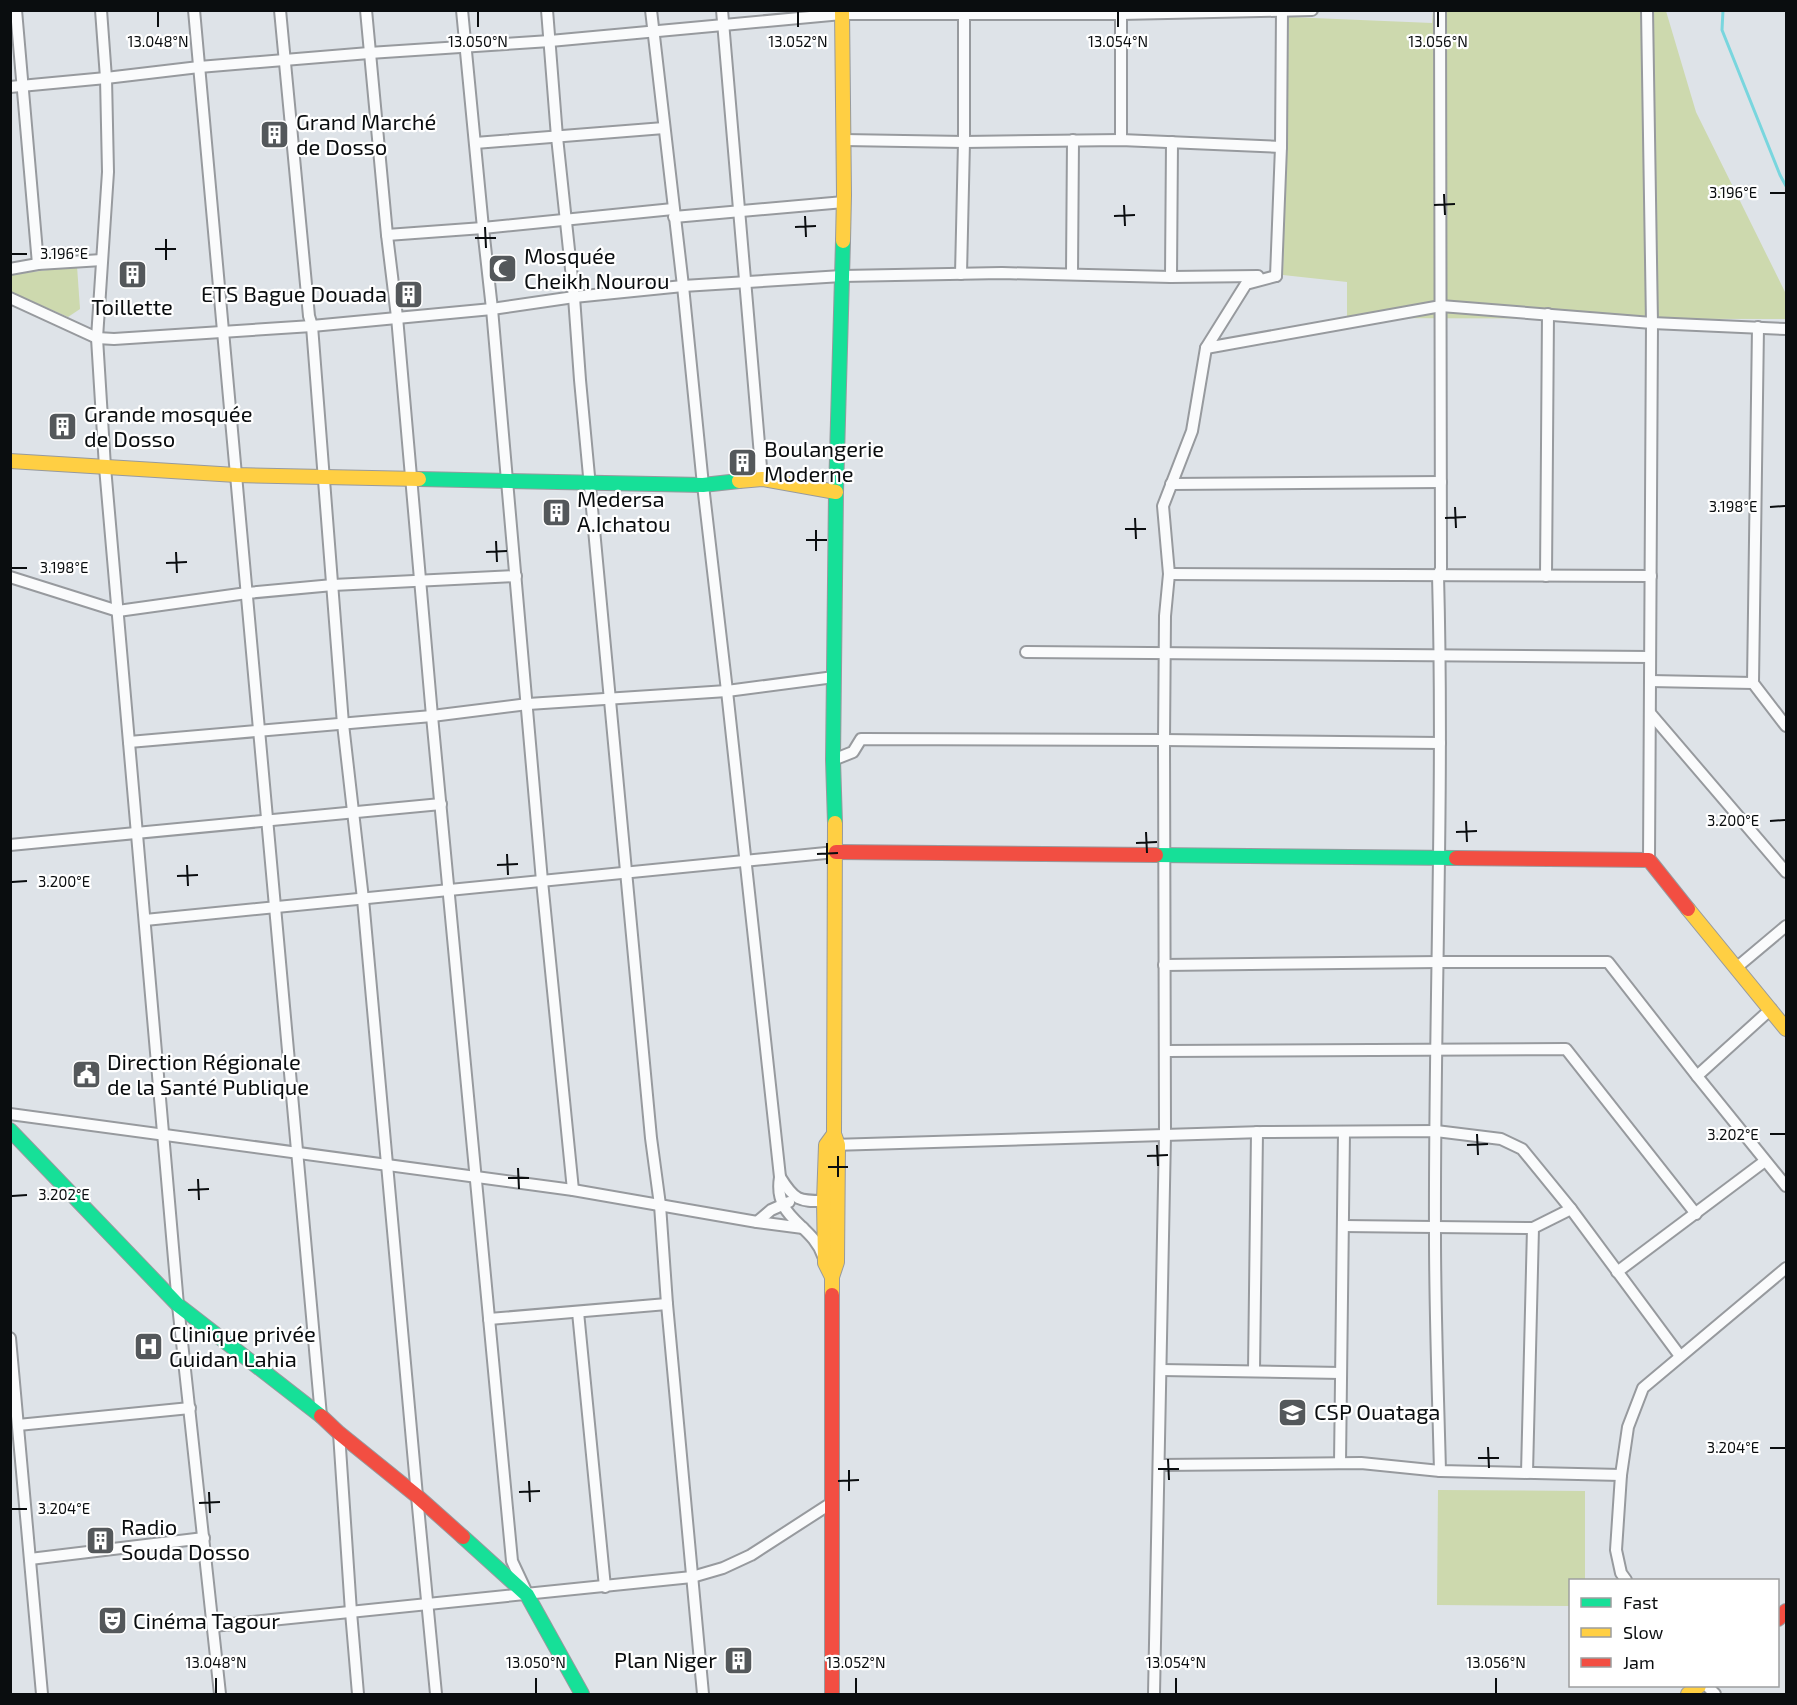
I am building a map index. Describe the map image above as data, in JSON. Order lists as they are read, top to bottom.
{
  "places": {
    "building": [
      "Grand Marché de Dosso",
      "Toillette",
      "ETS Bague Douada",
      "Grande mosquée de Dosso",
      "Boulangerie Moderne",
      "Medersa A.Ichatou",
      "Radio Souda Dosso",
      "Plan Niger"
    ],
    "mosque": ["Mosquée Cheikh Nourou"],
    "public building": ["Direction Régionale de la Santé Publique"],
    "hospital": ["Clinique privée Guidan Lahia"],
    "school or university": ["CSP Ouataga"],
    "theatre": ["Cinéma Tagour"]
  },
  "legend": ["Fast", "Slow", "Jam"],
  "coordinates": [
    "13.048°N",
    "13.050°N",
    "13.052°N",
    "13.054°N",
    "13.056°N",
    "3.196°E",
    "3.198°E",
    "3.200°E",
    "3.202°E",
    "3.204°E"
  ]
}
